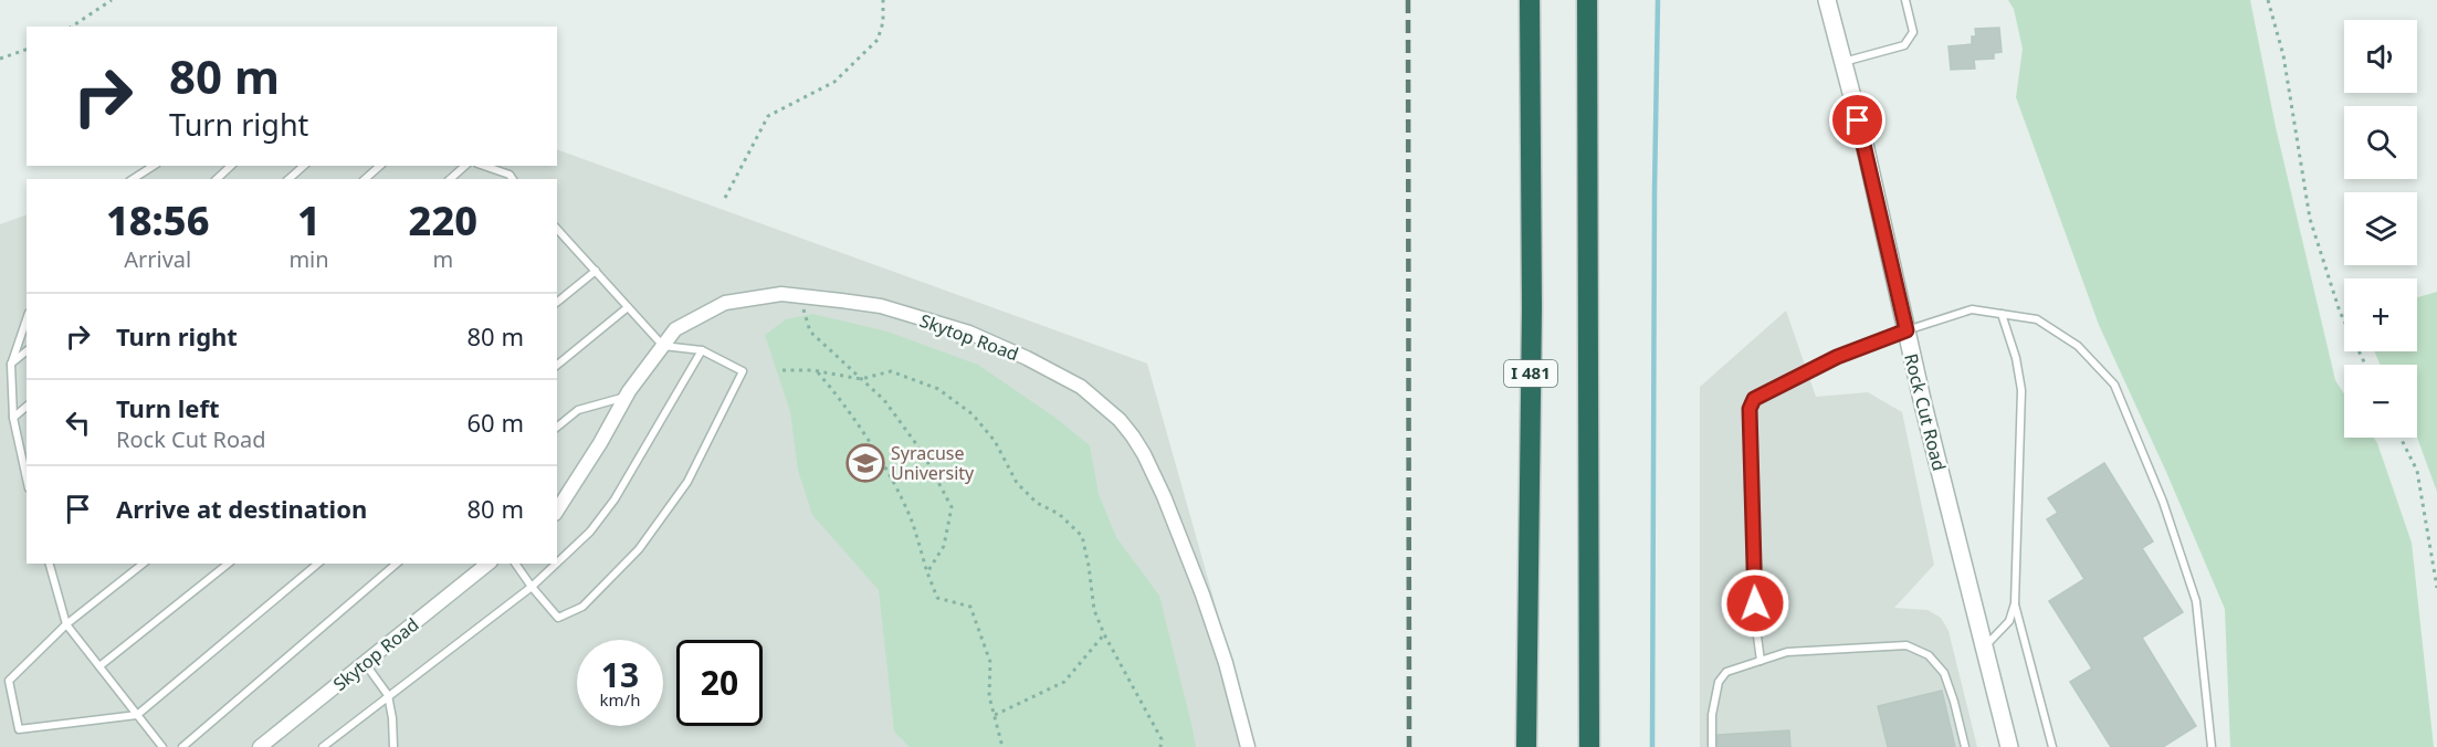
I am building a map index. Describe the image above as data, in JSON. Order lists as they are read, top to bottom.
{
  "streets": {
    "highway": ["I 481"],
    "street": ["Skytop Road", "Rock Cut Road"]
  },
  "places": {
    "school or university": ["Syracuse University"]
  },
  "page": {
    "map_buttons": ["+", "−"],
    "turn": ["80 m", "Turn right"],
    "eta": [
      "18:56",
      "Arrival",
      "1",
      "min",
      "220",
      "m"
    ],
    "list": [
      {
        "name": "Turn right",
        "value": "80 m"
      },
      {
        "name": "Turn left",
        "note": "Rock Cut Road",
        "value": "60 m"
      },
      {
        "name": "Arrive at destination",
        "value": "80 m"
      }
    ],
    "speed": "13 km/h",
    "limit": "20"
  }
}
